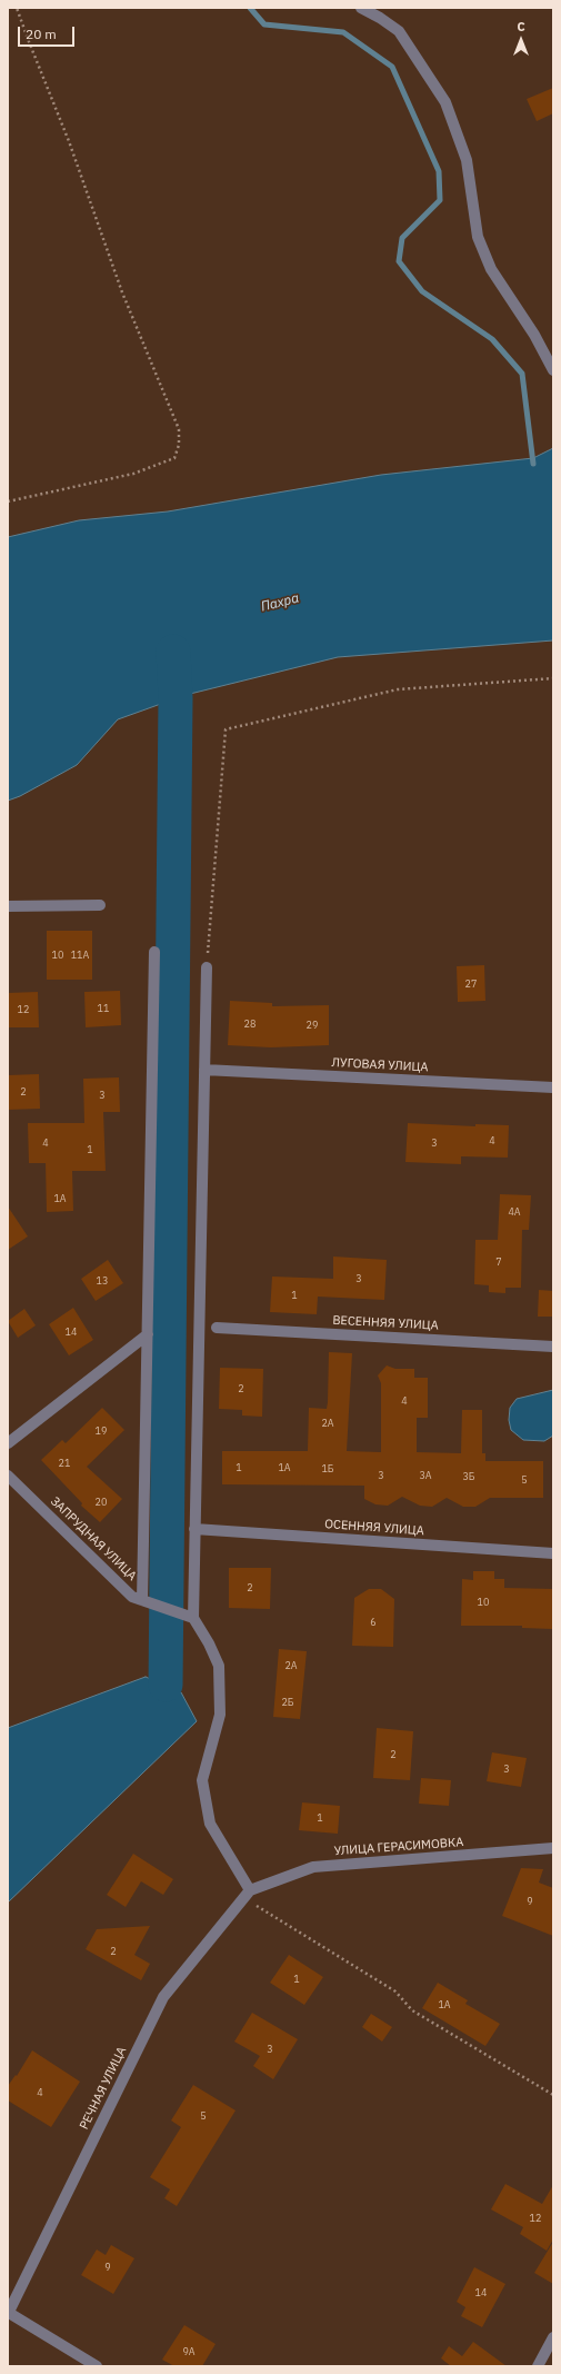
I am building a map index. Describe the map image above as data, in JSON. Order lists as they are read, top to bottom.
{
  "streets": {
    "street": [
      "ЛУГОВАЯ УЛИЦА",
      "ВЕСЕННЯЯ УЛИЦА",
      "ОСЕННЯЯ УЛИЦА",
      "ЗАПРУДНАЯ УЛИЦА",
      "УЛИЦА ГЕРАСИМОВКА",
      "РЕЧНАЯ УЛИЦА"
    ]
  },
  "crossings": [
    ["УЛИЦА ГЕРАСИМОВКА", "РЕЧНАЯ УЛИЦА"]
  ],
  "water": ["Пахра"],
  "house_numbers": [
    "10",
    "11А",
    "27",
    "11",
    "12",
    "28",
    "29",
    "2",
    "3",
    "4",
    "4",
    "3",
    "1",
    "1А",
    "4А",
    "7",
    "3",
    "13",
    "1",
    "14",
    "2",
    "4",
    "2А",
    "19",
    "21",
    "1",
    "1А",
    "1Б",
    "3",
    "3А",
    "3Б",
    "5",
    "20",
    "2",
    "10",
    "6",
    "2А",
    "2Б",
    "2",
    "3",
    "1",
    "9",
    "2",
    "1",
    "1А",
    "3",
    "4",
    "5",
    "12",
    "9",
    "14",
    "9А"
  ],
  "scale_bar": "20 m",
  "north": "top"
}
